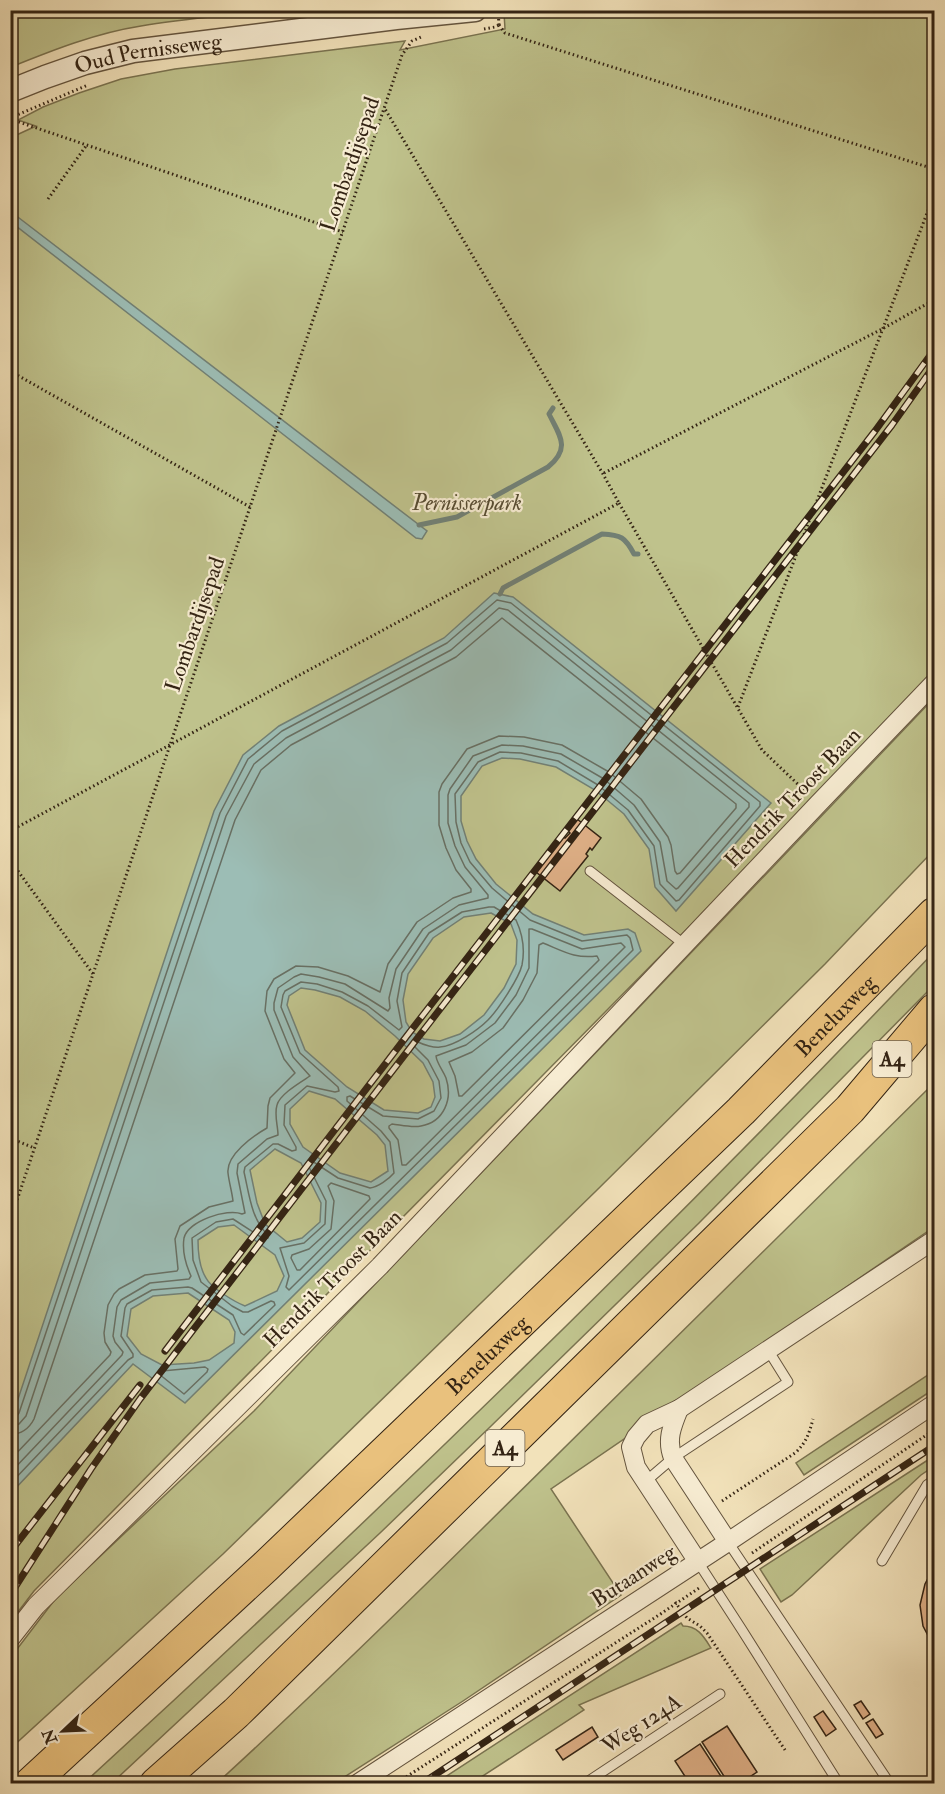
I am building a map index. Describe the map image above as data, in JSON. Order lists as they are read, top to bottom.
{
  "streets": {
    "highway": ["Beneluxweg", "A4"],
    "street": ["Oud Pernisseweg", "Hendrik Troost Baan", "Butaanweg"],
    "lane": ["Weg 124A"],
    "path": ["Lombardijsepad"]
  },
  "crossings": [
    ["Oud Pernisseweg", "Lombardijsepad"]
  ],
  "parks": ["Pernisserpark"],
  "north": "bottom left"
}
